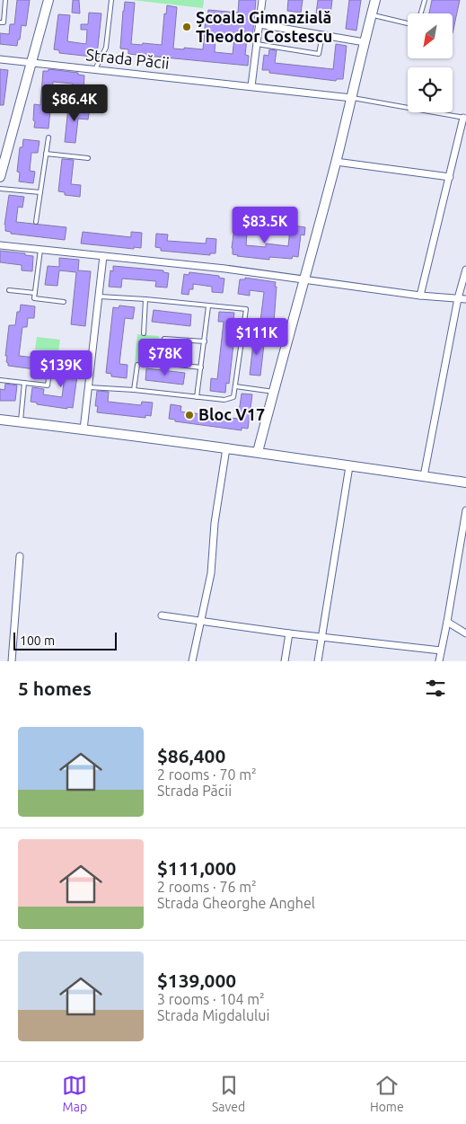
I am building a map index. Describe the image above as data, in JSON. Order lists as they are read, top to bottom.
{
  "streets": {
    "street": ["Strada Păcii"]
  },
  "places": ["Școala Gimnazială Theodor Costescu", "Bloc V17"],
  "scale_bar": "100 m",
  "north": "bottom left",
  "page": {
    "price": [
      "$86.4K",
      "$83.5K",
      "$111K",
      "$78K",
      "$139K"
    ],
    "scale": "100 m",
    "heading": "5 homes",
    "list": [
      {
        "name": "$86,400",
        "note": "2 rooms · 70 m² · Strada Păcii"
      },
      {
        "name": "$111,000",
        "note": "2 rooms · 76 m² · Strada Gheorghe Anghel"
      },
      {
        "name": "$139,000",
        "note": "3 rooms · 104 m² · Strada Migdalului"
      }
    ],
    "tabs": ["Map", "Saved", "Home"]
  }
}
